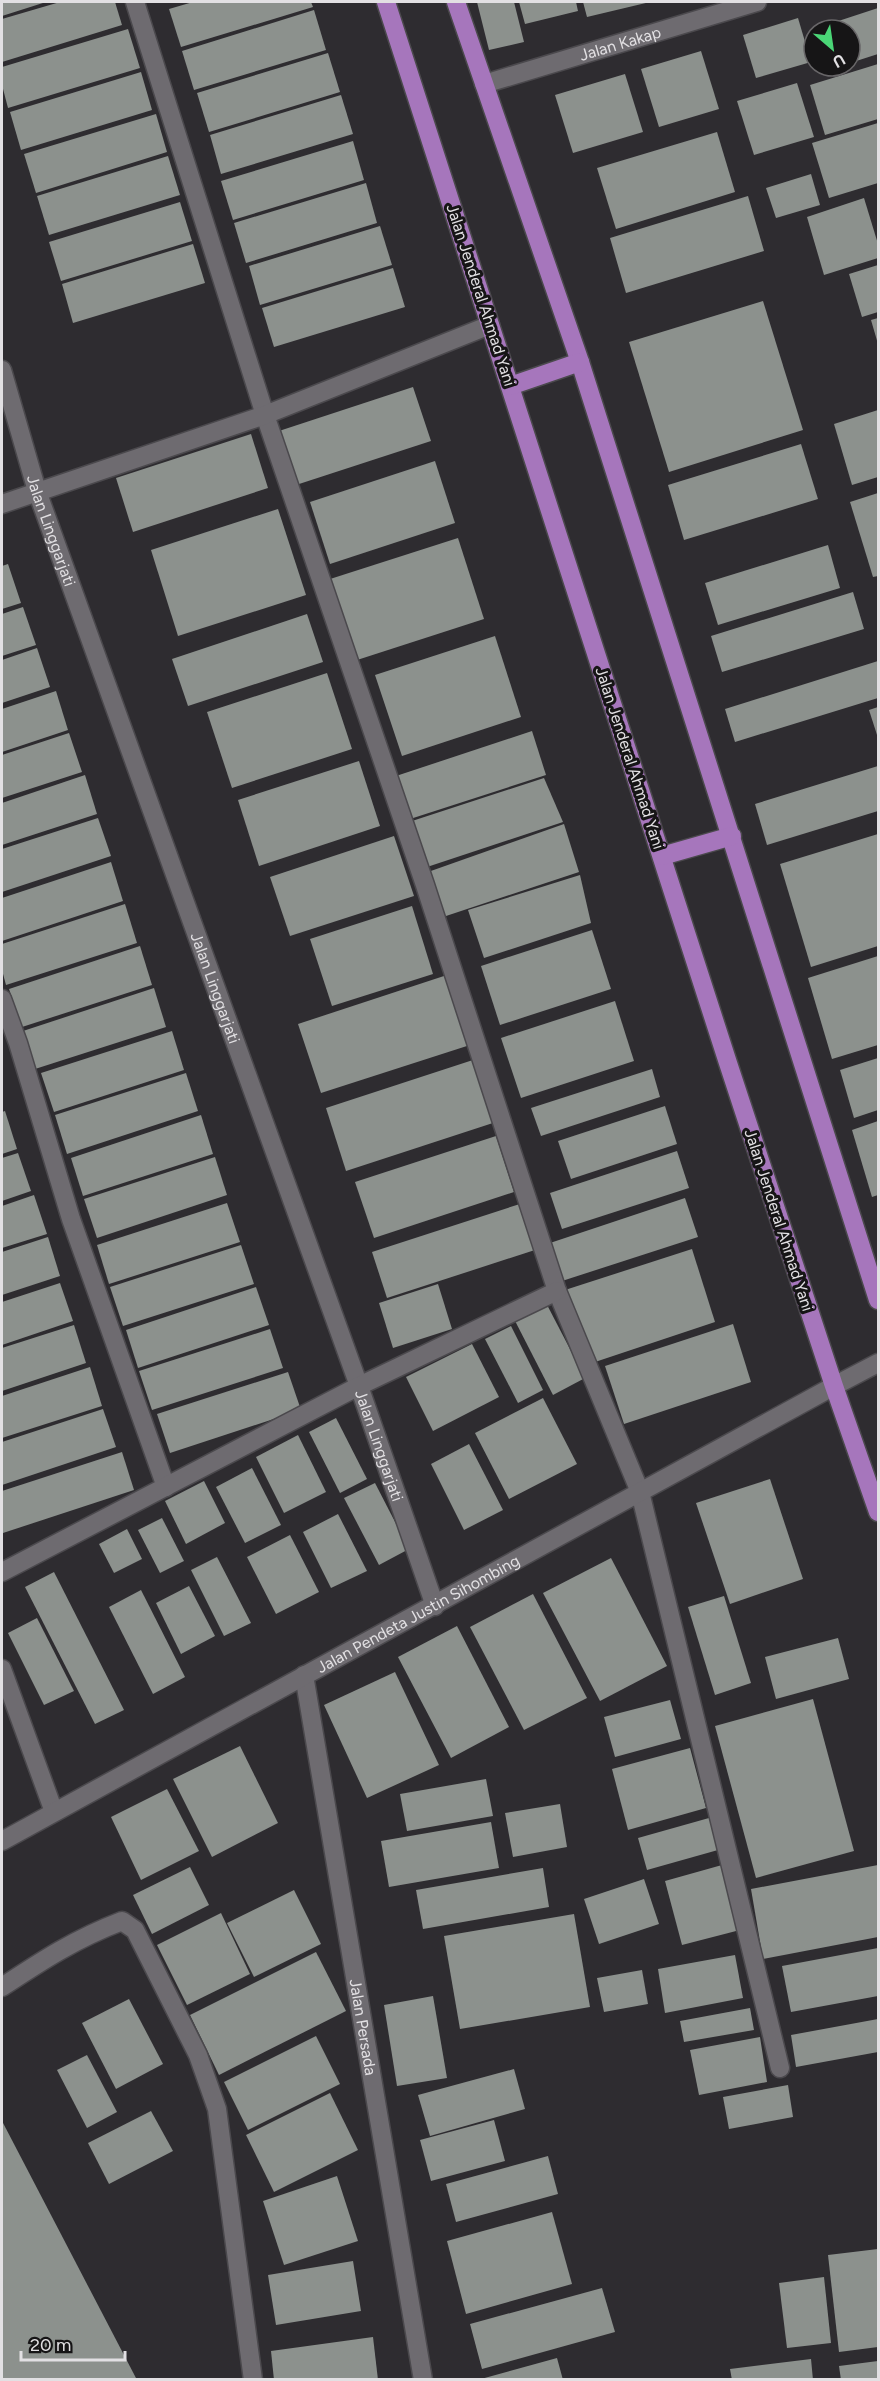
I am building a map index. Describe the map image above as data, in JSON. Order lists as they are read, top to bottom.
{
  "streets": {
    "main road": ["Jalan Jenderal Ahmad Yani"],
    "street": [
      "Jalan Kakap",
      "Jalan Linggarjati",
      "Jalan Pendeta Justin Sihombing",
      "Jalan Persada"
    ]
  },
  "crossings": [
    ["Jalan Jenderal Ahmad Yani", "Jalan Pendeta Justin Sihombing"],
    ["Jalan Linggarjati", "Jalan Pendeta Justin Sihombing"],
    ["Jalan Pendeta Justin Sihombing", "Jalan Persada"]
  ],
  "scale_bar": "20 m",
  "north": "bottom right"
}
